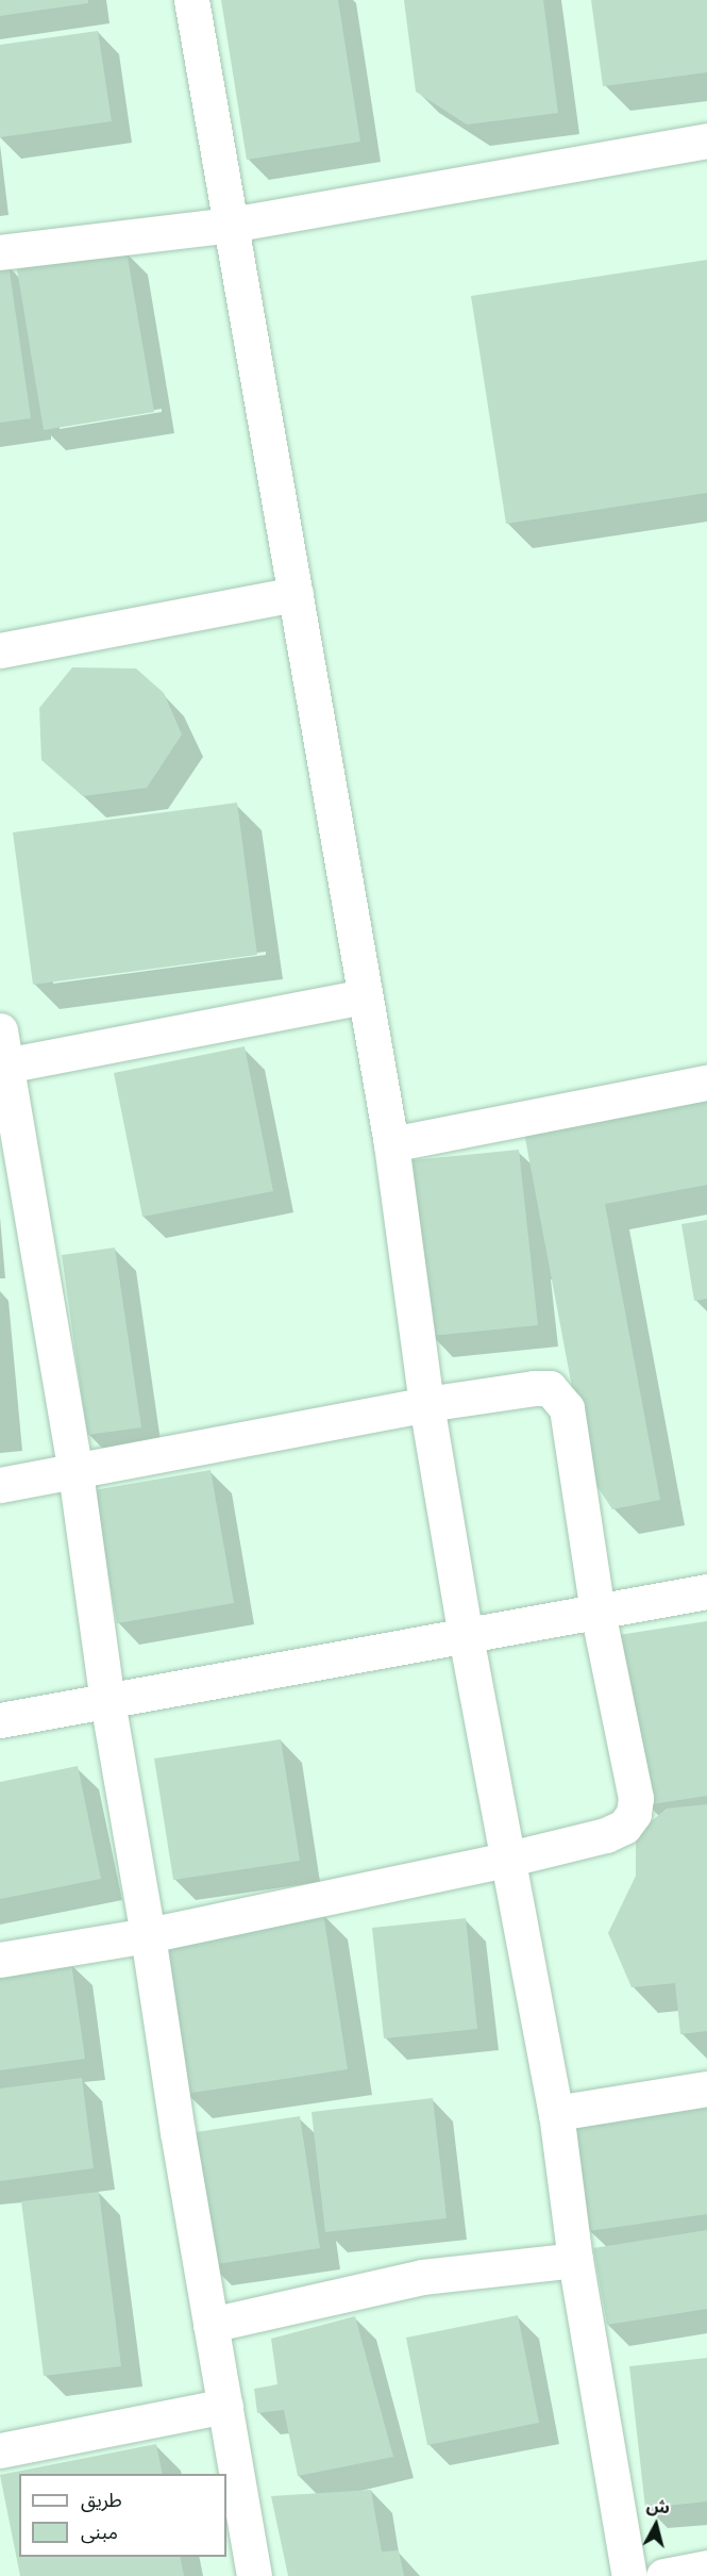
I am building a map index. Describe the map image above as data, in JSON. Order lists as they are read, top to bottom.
{
  "legend": ["طريق", "مبنى"],
  "north": "top"
}
